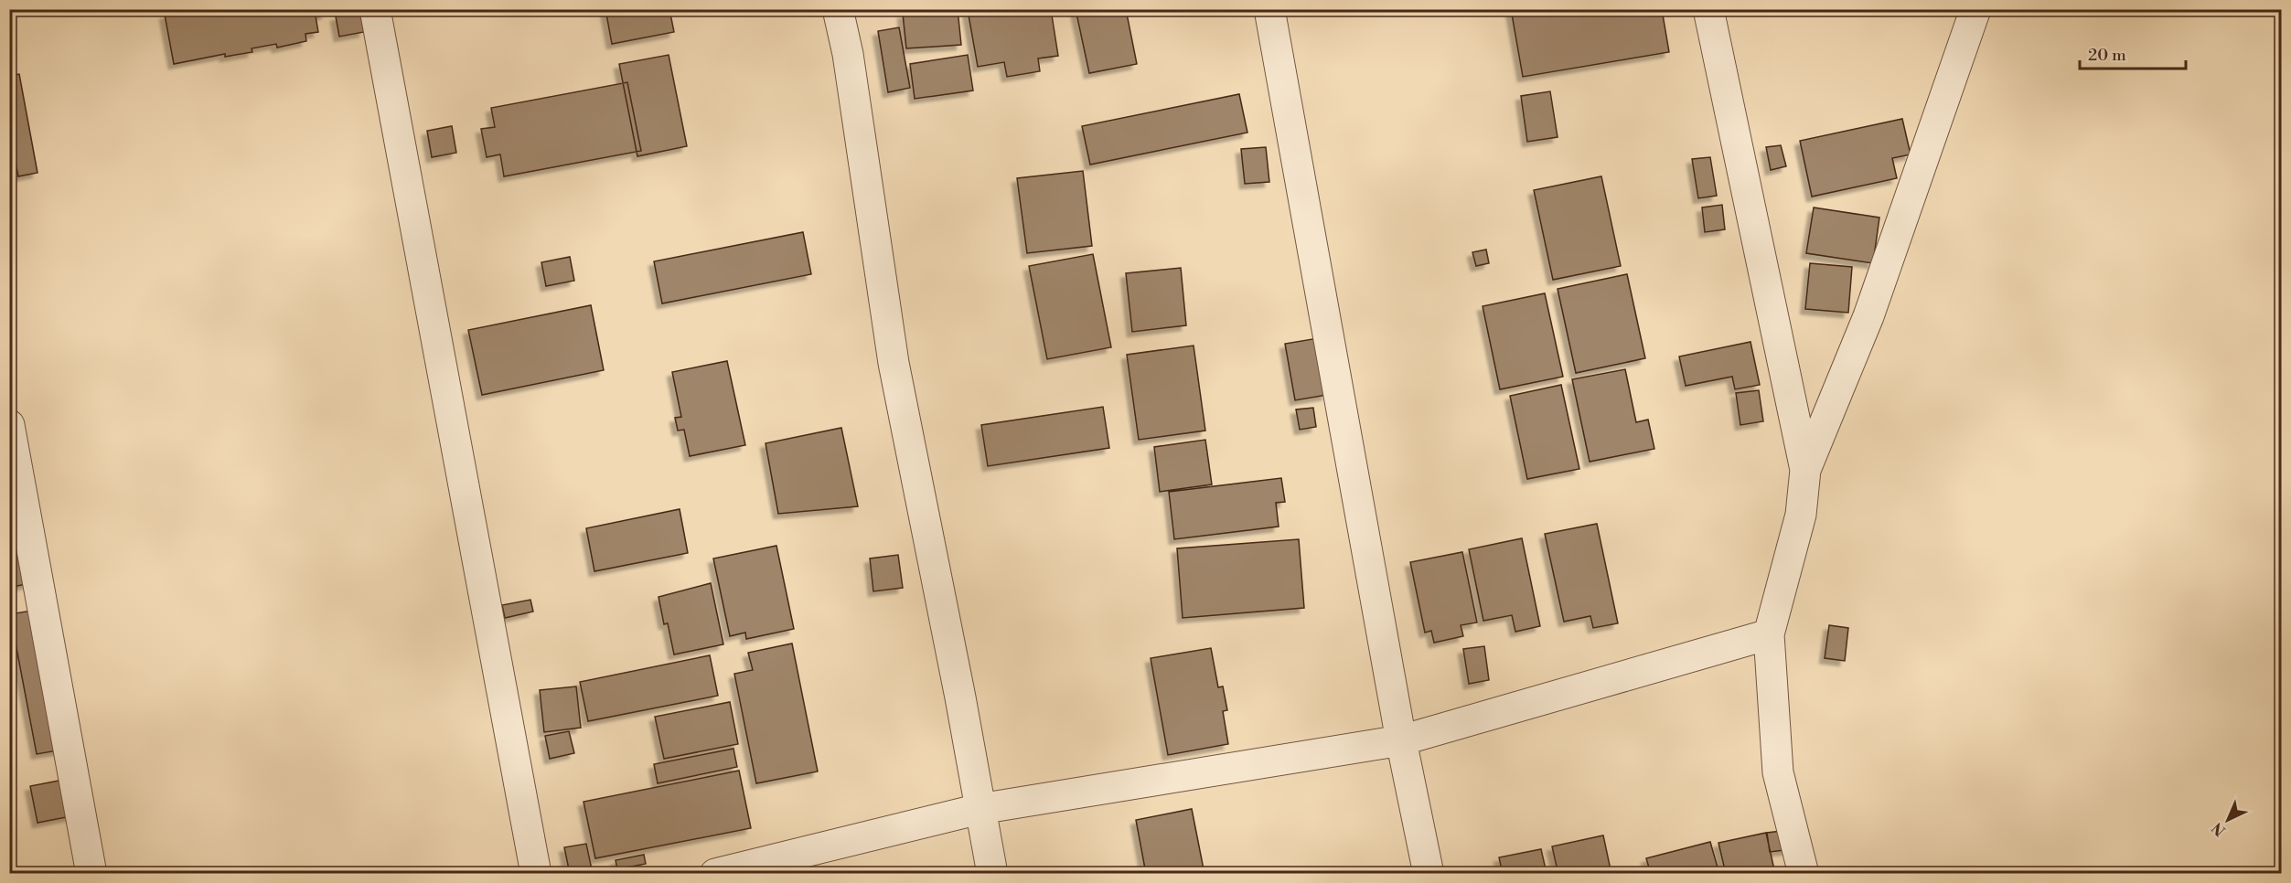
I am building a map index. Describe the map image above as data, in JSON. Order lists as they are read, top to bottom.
{
  "scale_bar": "20 m",
  "north": "bottom left"
}
